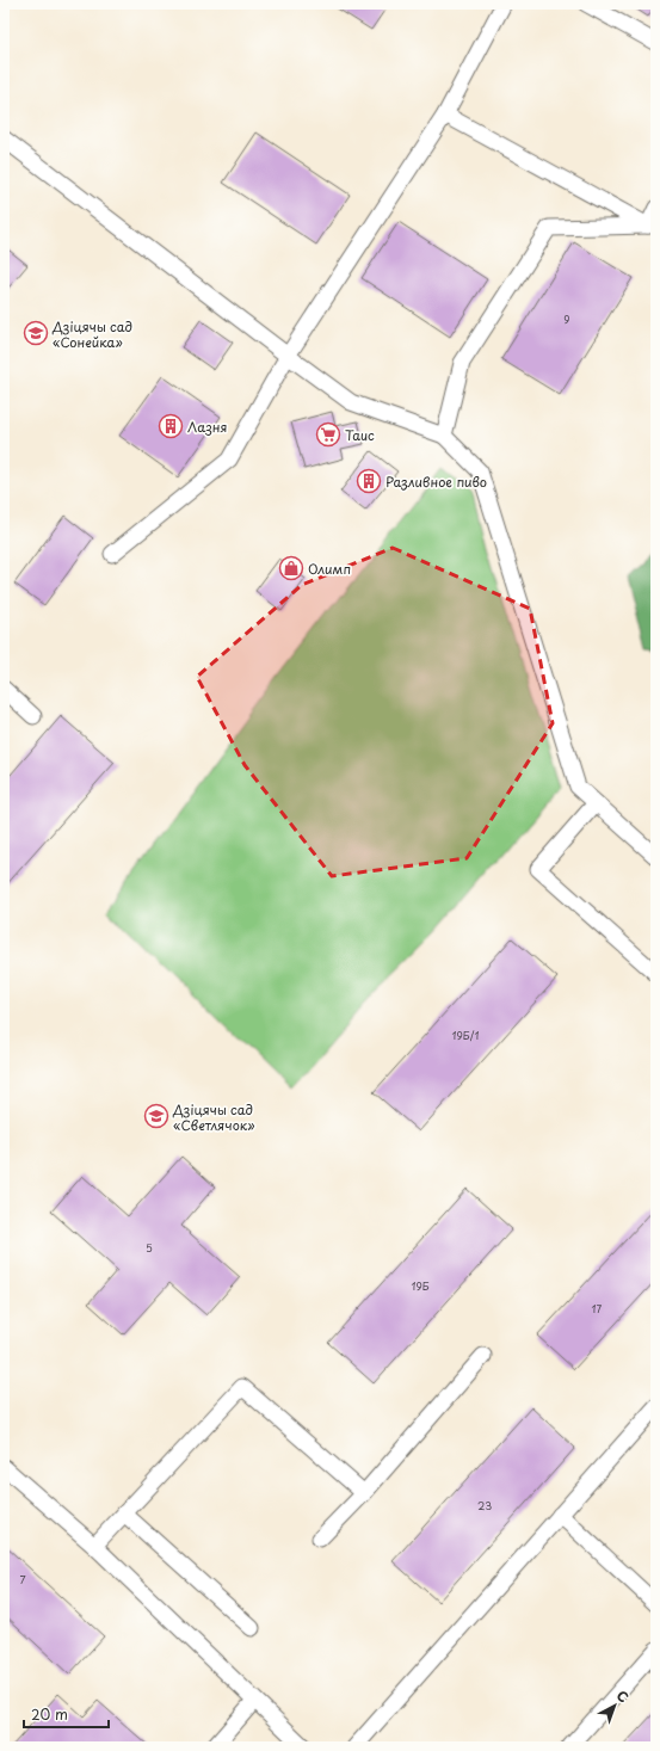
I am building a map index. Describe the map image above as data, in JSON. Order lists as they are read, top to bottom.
{
  "places": {
    "school or university": ["Дзіцячы сад «Сонейка»", "Дзіцячы сад «Светлячок»"],
    "building": ["Лазня", "Разливное пиво"],
    "supermarket": ["Таис"],
    "shop": ["Олимп"]
  },
  "house_numbers": [
    "9",
    "19Б/1",
    "5",
    "19Б",
    "17",
    "23",
    "7"
  ],
  "scale_bar": "20 m",
  "north": "top right"
}
